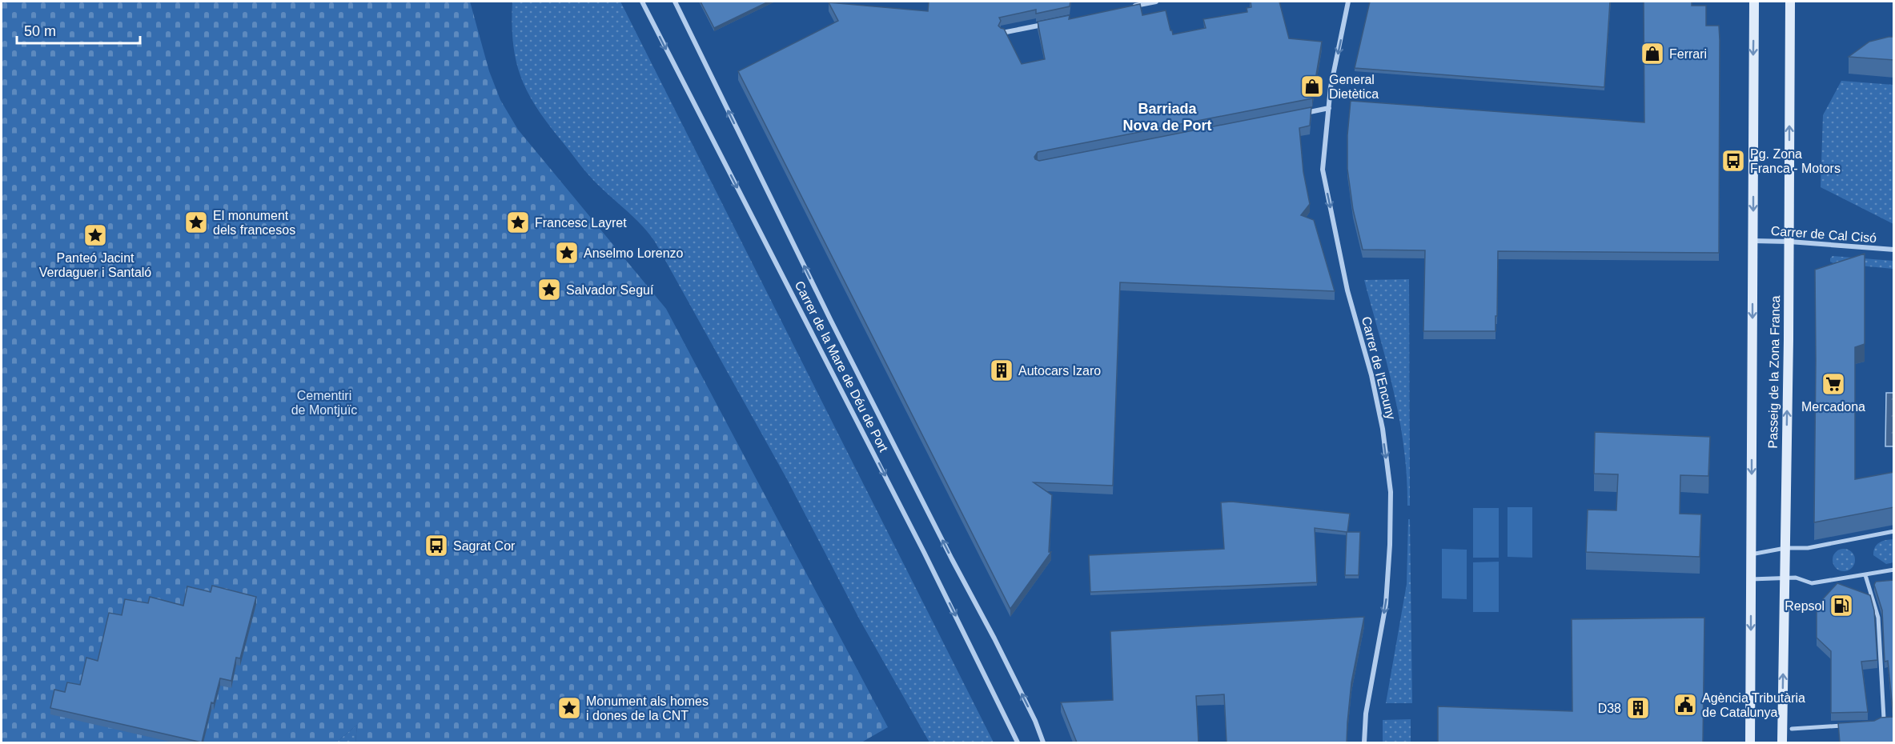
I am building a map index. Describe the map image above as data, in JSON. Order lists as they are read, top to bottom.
{
  "streets": {
    "main road": ["Passeig de la Zona Franca"],
    "street": ["Carrer de Cal Cisó", "Carrer de la Mare de Déu de Port", "Carrer de l'Encuny"]
  },
  "crossings": [
    ["Carrer de Cal Cisó", "Passeig de la Zona Franca"]
  ],
  "one_way": ["Carrer de l'Encuny"],
  "districts": ["Barriada Nova de Port"],
  "parks": ["Cementiri de Montjuïc"],
  "places": {
    "shop": ["Ferrari", "General Dietètica"],
    "bus stop": ["Pg. Zona Franca - Motors", "Sagrat Cor"],
    "place": [
      "El monument dels francesos",
      "Francesc Layret",
      "Panteó Jacint Verdaguer i Santaló",
      "Anselmo Lorenzo",
      "Salvador Seguí",
      "Monument als homes i dones de la CNT"
    ],
    "building": ["Autocars Izaro", "D38"],
    "supermarket": ["Mercadona"],
    "fuel station": ["Repsol"],
    "public building": ["Agència Tributària de Catalunya"]
  },
  "scale_bar": "50 m"
}
